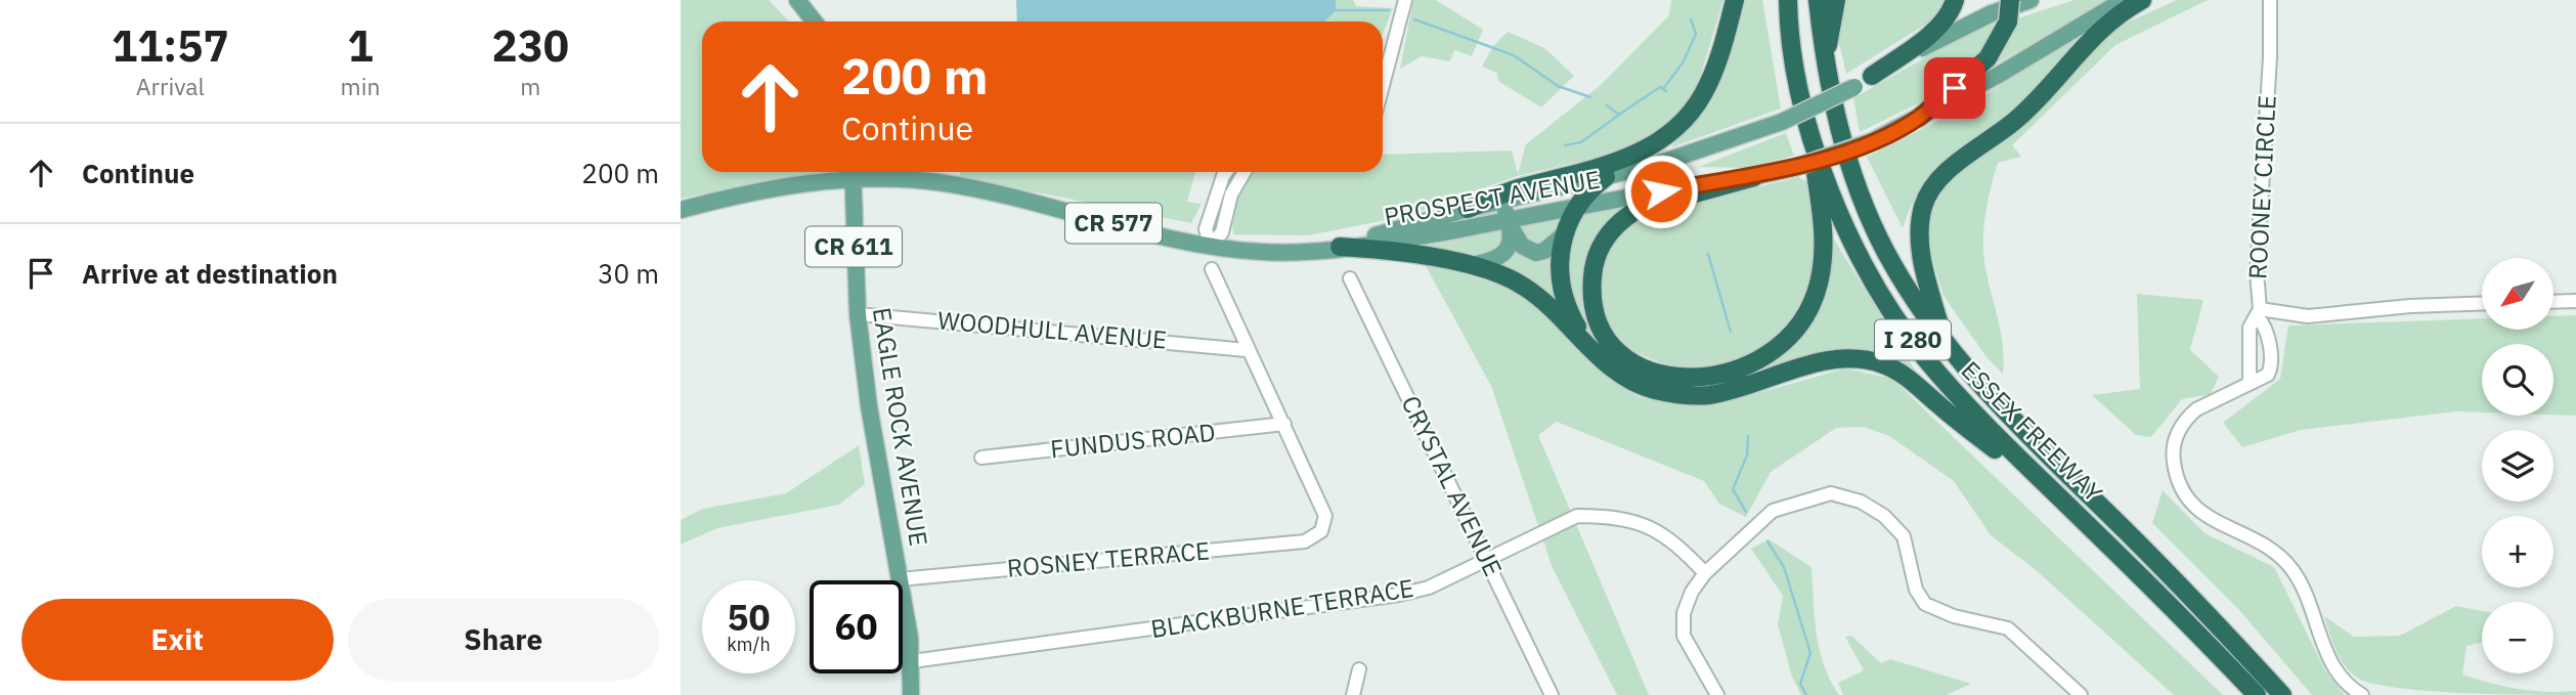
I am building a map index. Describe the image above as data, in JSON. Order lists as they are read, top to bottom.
{
  "streets": {
    "highway": ["I 280", "ESSEX FREEWAY"],
    "main road": [
      "PROSPECT AVENUE",
      "CR 577",
      "CR 611",
      "EAGLE ROCK AVENUE"
    ],
    "street": [
      "ROONEY CIRCLE",
      "WOODHULL AVENUE",
      "FUNDUS ROAD",
      "CRYSTAL AVENUE",
      "ROSNEY TERRACE",
      "BLACKBURNE TERRACE"
    ]
  },
  "crossings": [
    ["PROSPECT AVENUE", "EAGLE ROCK AVENUE"],
    ["WOODHULL AVENUE", "EAGLE ROCK AVENUE"],
    ["EAGLE ROCK AVENUE", "ROSNEY TERRACE"],
    ["EAGLE ROCK AVENUE", "BLACKBURNE TERRACE"],
    ["FUNDUS ROAD", "ROSNEY TERRACE"],
    ["CRYSTAL AVENUE", "BLACKBURNE TERRACE"]
  ],
  "north": "bottom left",
  "page": {
    "eta": [
      "11:57",
      "Arrival",
      "1",
      "min",
      "230",
      "m"
    ],
    "turn": ["200 m", "Continue"],
    "list": [
      {
        "name": "Continue",
        "value": "200 m"
      },
      {
        "name": "Arrive at destination",
        "value": "30 m"
      }
    ],
    "map_buttons": ["+", "−"],
    "speed": "50 km/h",
    "limit": "60",
    "buttons": ["Exit", "Share"]
  }
}
